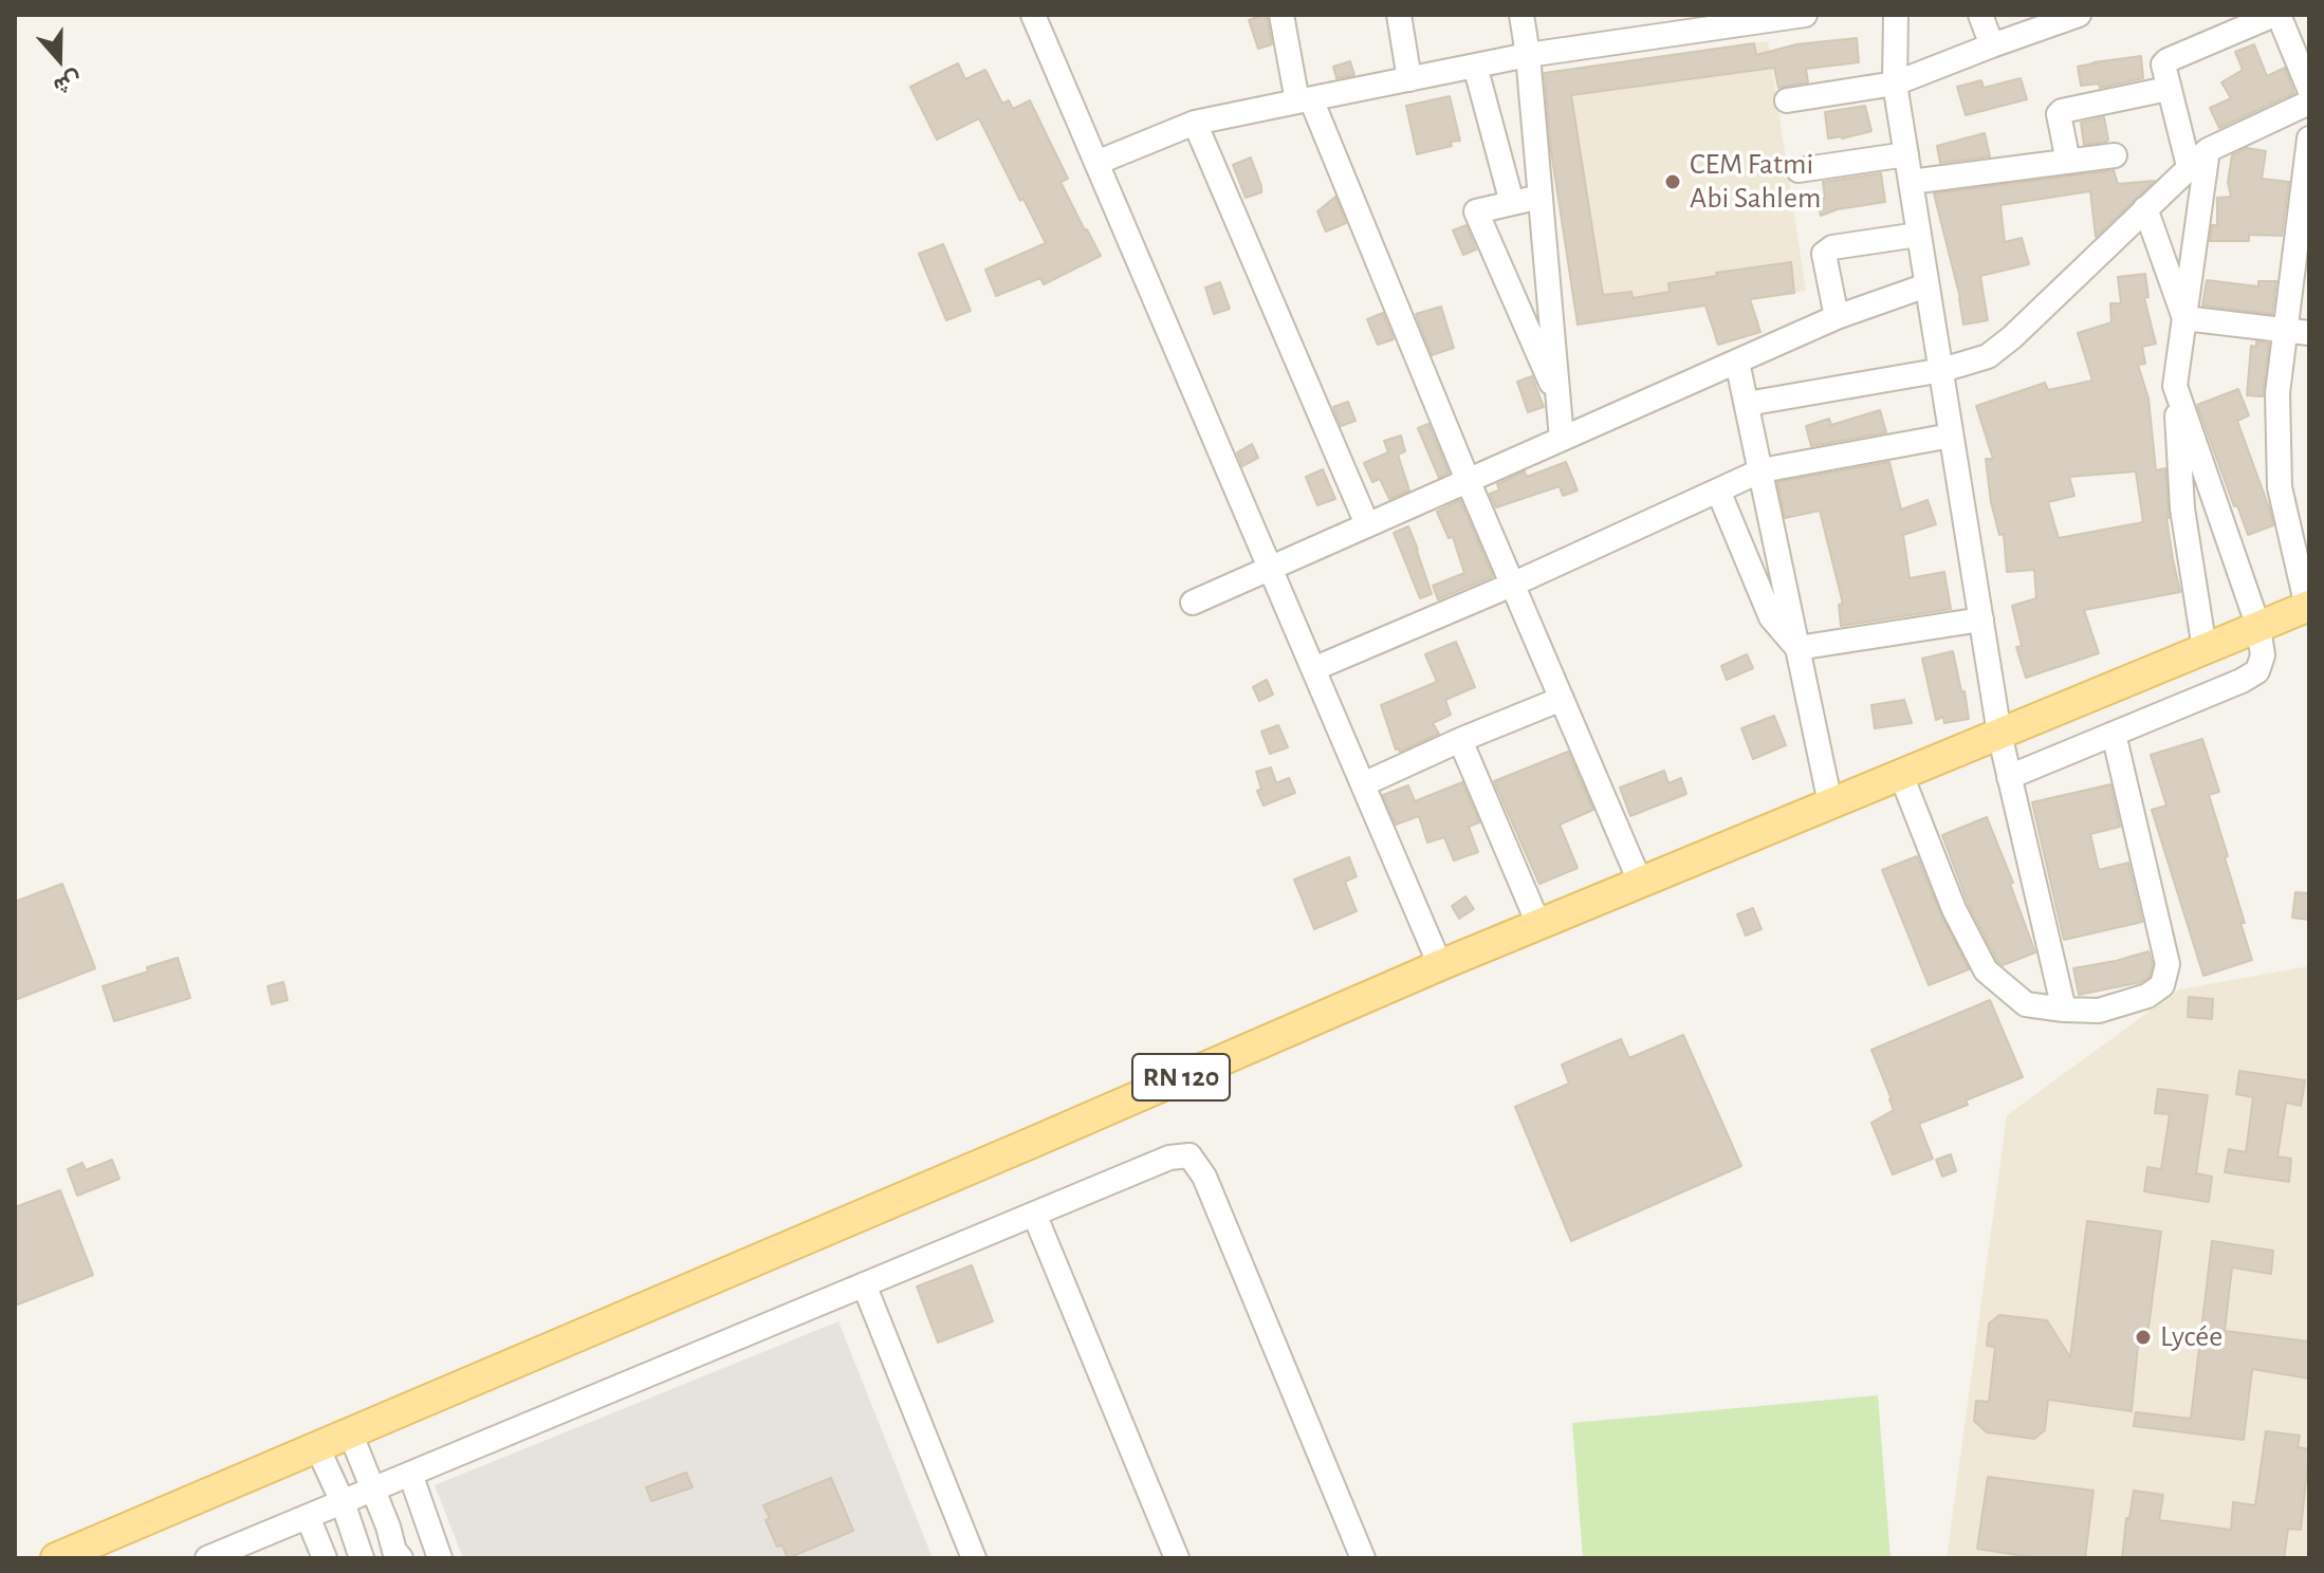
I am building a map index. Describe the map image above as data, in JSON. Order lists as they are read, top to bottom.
{
  "streets": {
    "main road": ["RN 120"]
  },
  "places": ["CEM Fatmi Abi Sahlem", "Lycée"],
  "north": "bottom"
}
